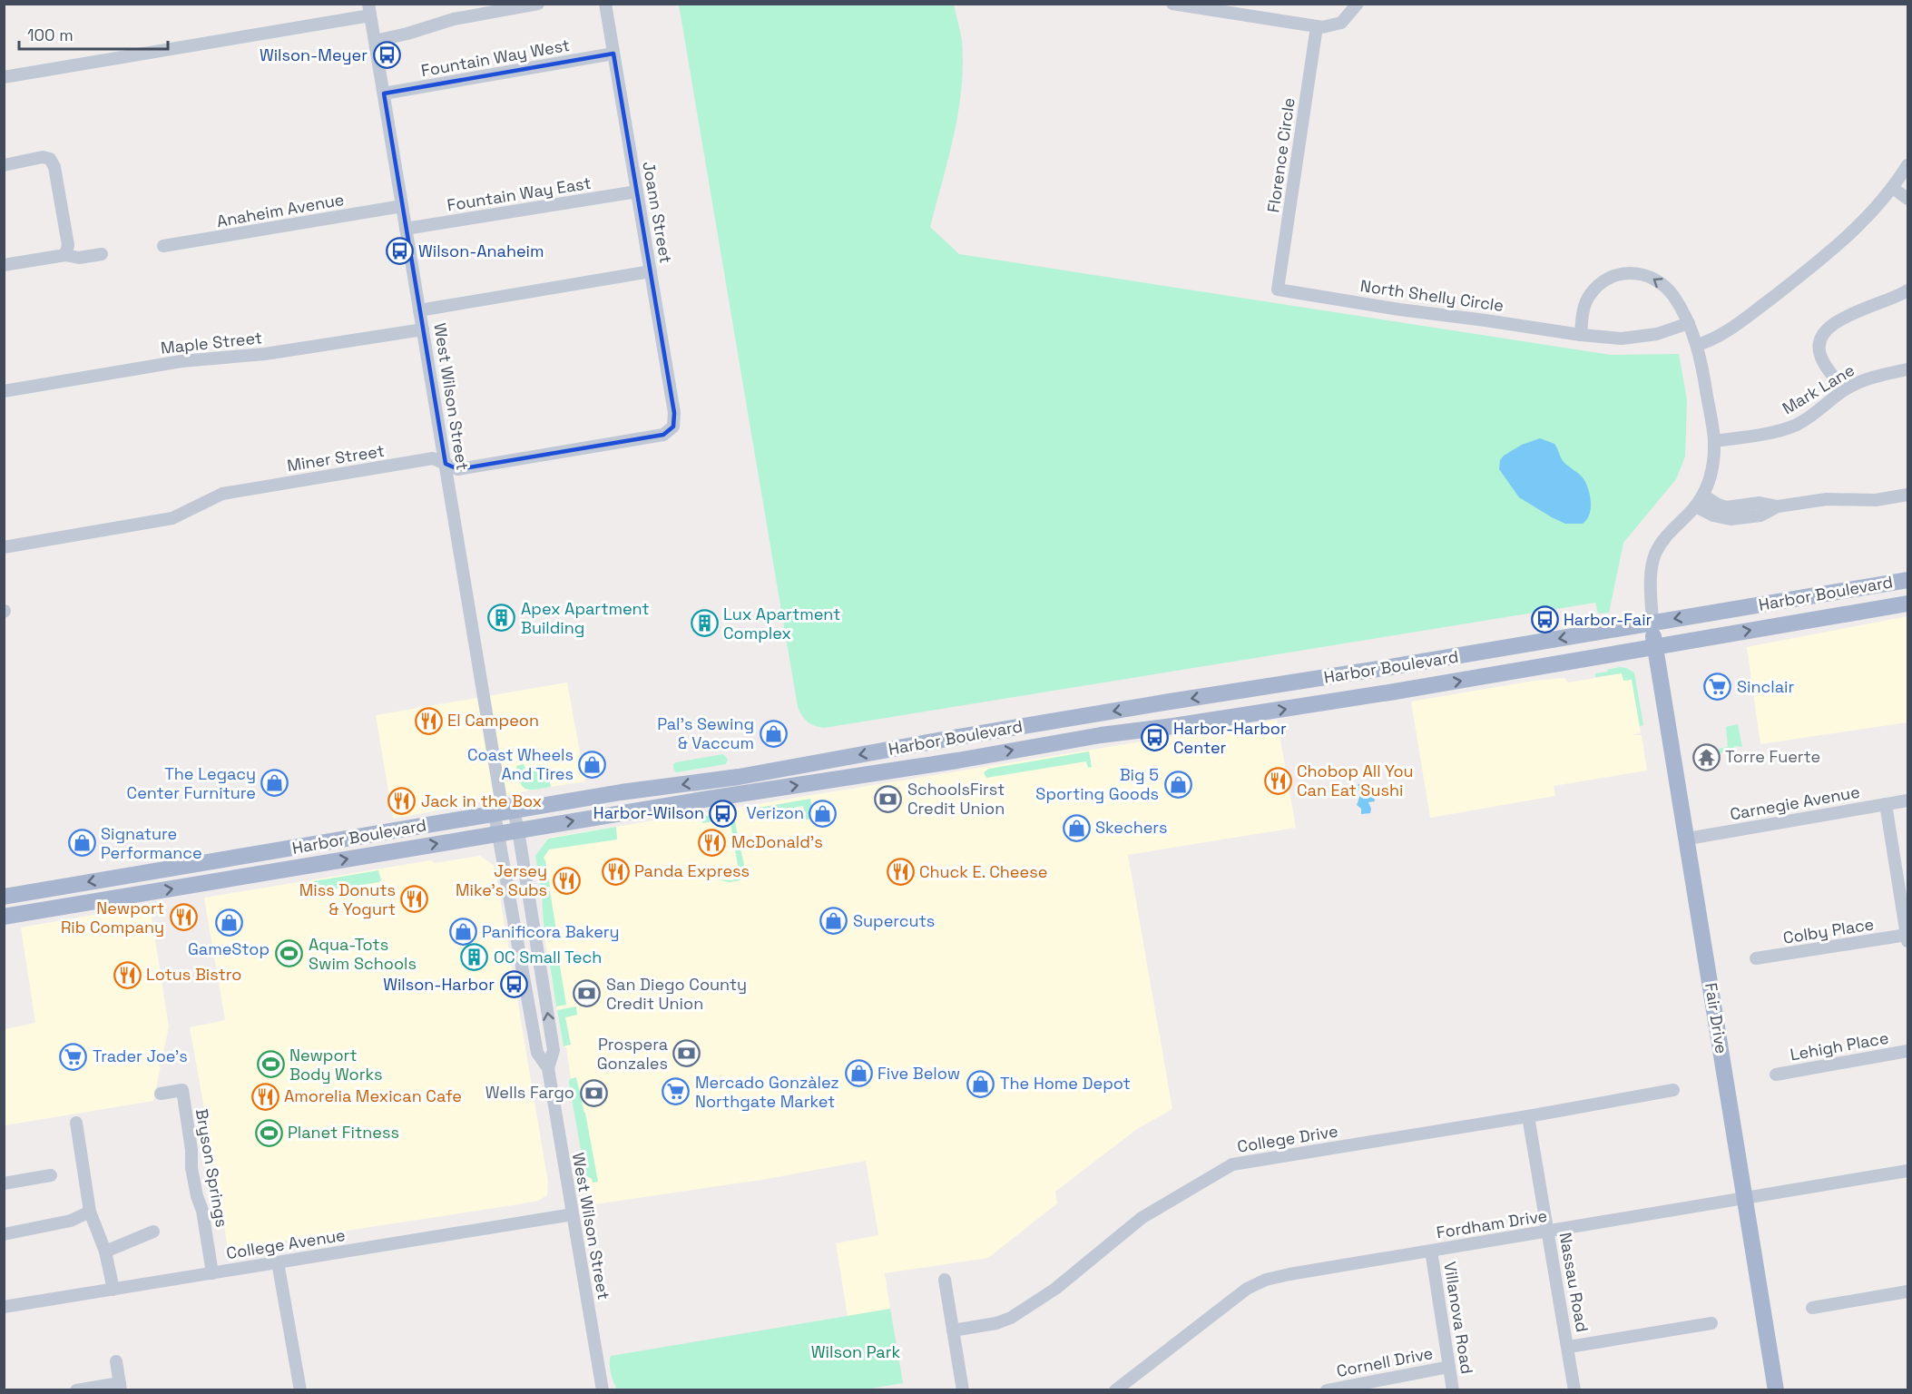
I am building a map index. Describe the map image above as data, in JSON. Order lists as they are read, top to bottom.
{
  "streets": {
    "main road": ["Harbor Boulevard", "Fair Drive"],
    "street": [
      "Fountain Way West",
      "Florence Circle",
      "Fountain Way East",
      "Anaheim Avenue",
      "Joann Street",
      "North Shelly Circle",
      "Maple Street",
      "Mark Lane",
      "West Wilson Street",
      "Miner Street",
      "Carnegie Avenue",
      "Colby Place",
      "Lehigh Place",
      "College Drive",
      "Bryson Springs",
      "Fordham Drive",
      "College Avenue",
      "Nassau Road",
      "Villanova Road",
      "Cornell Drive"
    ]
  },
  "crossings": [
    ["Fountain Way West", "Joann Street"],
    ["Fountain Way West", "West Wilson Street"],
    ["Florence Circle", "North Shelly Circle"],
    ["Fountain Way East", "Joann Street"],
    ["Fountain Way East", "West Wilson Street"],
    ["Anaheim Avenue", "West Wilson Street"],
    ["Joann Street", "Miner Street"],
    ["Maple Street", "West Wilson Street"],
    ["West Wilson Street", "Miner Street"],
    ["West Wilson Street", "Harbor Boulevard"],
    ["West Wilson Street", "College Avenue"],
    ["Harbor Boulevard", "Fair Drive"],
    ["Carnegie Avenue", "Fair Drive"],
    ["Fair Drive", "Fordham Drive"],
    ["College Drive", "Nassau Road"],
    ["Bryson Springs", "College Avenue"],
    ["Fordham Drive", "Nassau Road"],
    ["Fordham Drive", "Villanova Road"],
    ["Villanova Road", "Cornell Drive"]
  ],
  "parks": ["Wilson Park"],
  "places": {
    "bus stop": [
      "Wilson-Meyer",
      "Wilson-Anaheim",
      "Harbor-Fair",
      "Harbor-Harbor Center",
      "Harbor-Wilson",
      "Wilson-Harbor"
    ],
    "building": ["Apex Apartment Building", "Lux Apartment Complex", "OC Small Tech"],
    "supermarket": ["Sinclair", "Trader Joe's", "Mercado Gonzàlez Northgate Market"],
    "restaurant": [
      "El Campeon",
      "Chobop All You Can Eat Sushi",
      "Jack in the Box",
      "McDonald's",
      "Panda Express",
      "Chuck E. Cheese",
      "Jersey Mike's Subs",
      "Miss Donuts & Yogurt",
      "Newport Rib Company",
      "Lotus Bistro",
      "Amorelia Mexican Cafe"
    ],
    "shop": [
      "Pal's Sewing & Vaccum",
      "Coast Wheels And Tires",
      "The Legacy Center Furniture",
      "Big 5 Sporting Goods",
      "Verizon",
      "Skechers",
      "Signature Performance",
      "Supercuts",
      "GameStop",
      "Panificora Bakery",
      "Five Below",
      "The Home Depot"
    ],
    "temple": ["Torre Fuerte"],
    "bank": [
      "SchoolsFirst Credit Union",
      "San Diego County Credit Union",
      "Prospera Gonzales",
      "Wells Fargo"
    ],
    "sports": ["Aqua-Tots Swim Schools", "Newport Body Works", "Planet Fitness"]
  },
  "scale_bar": "100 m"
}
